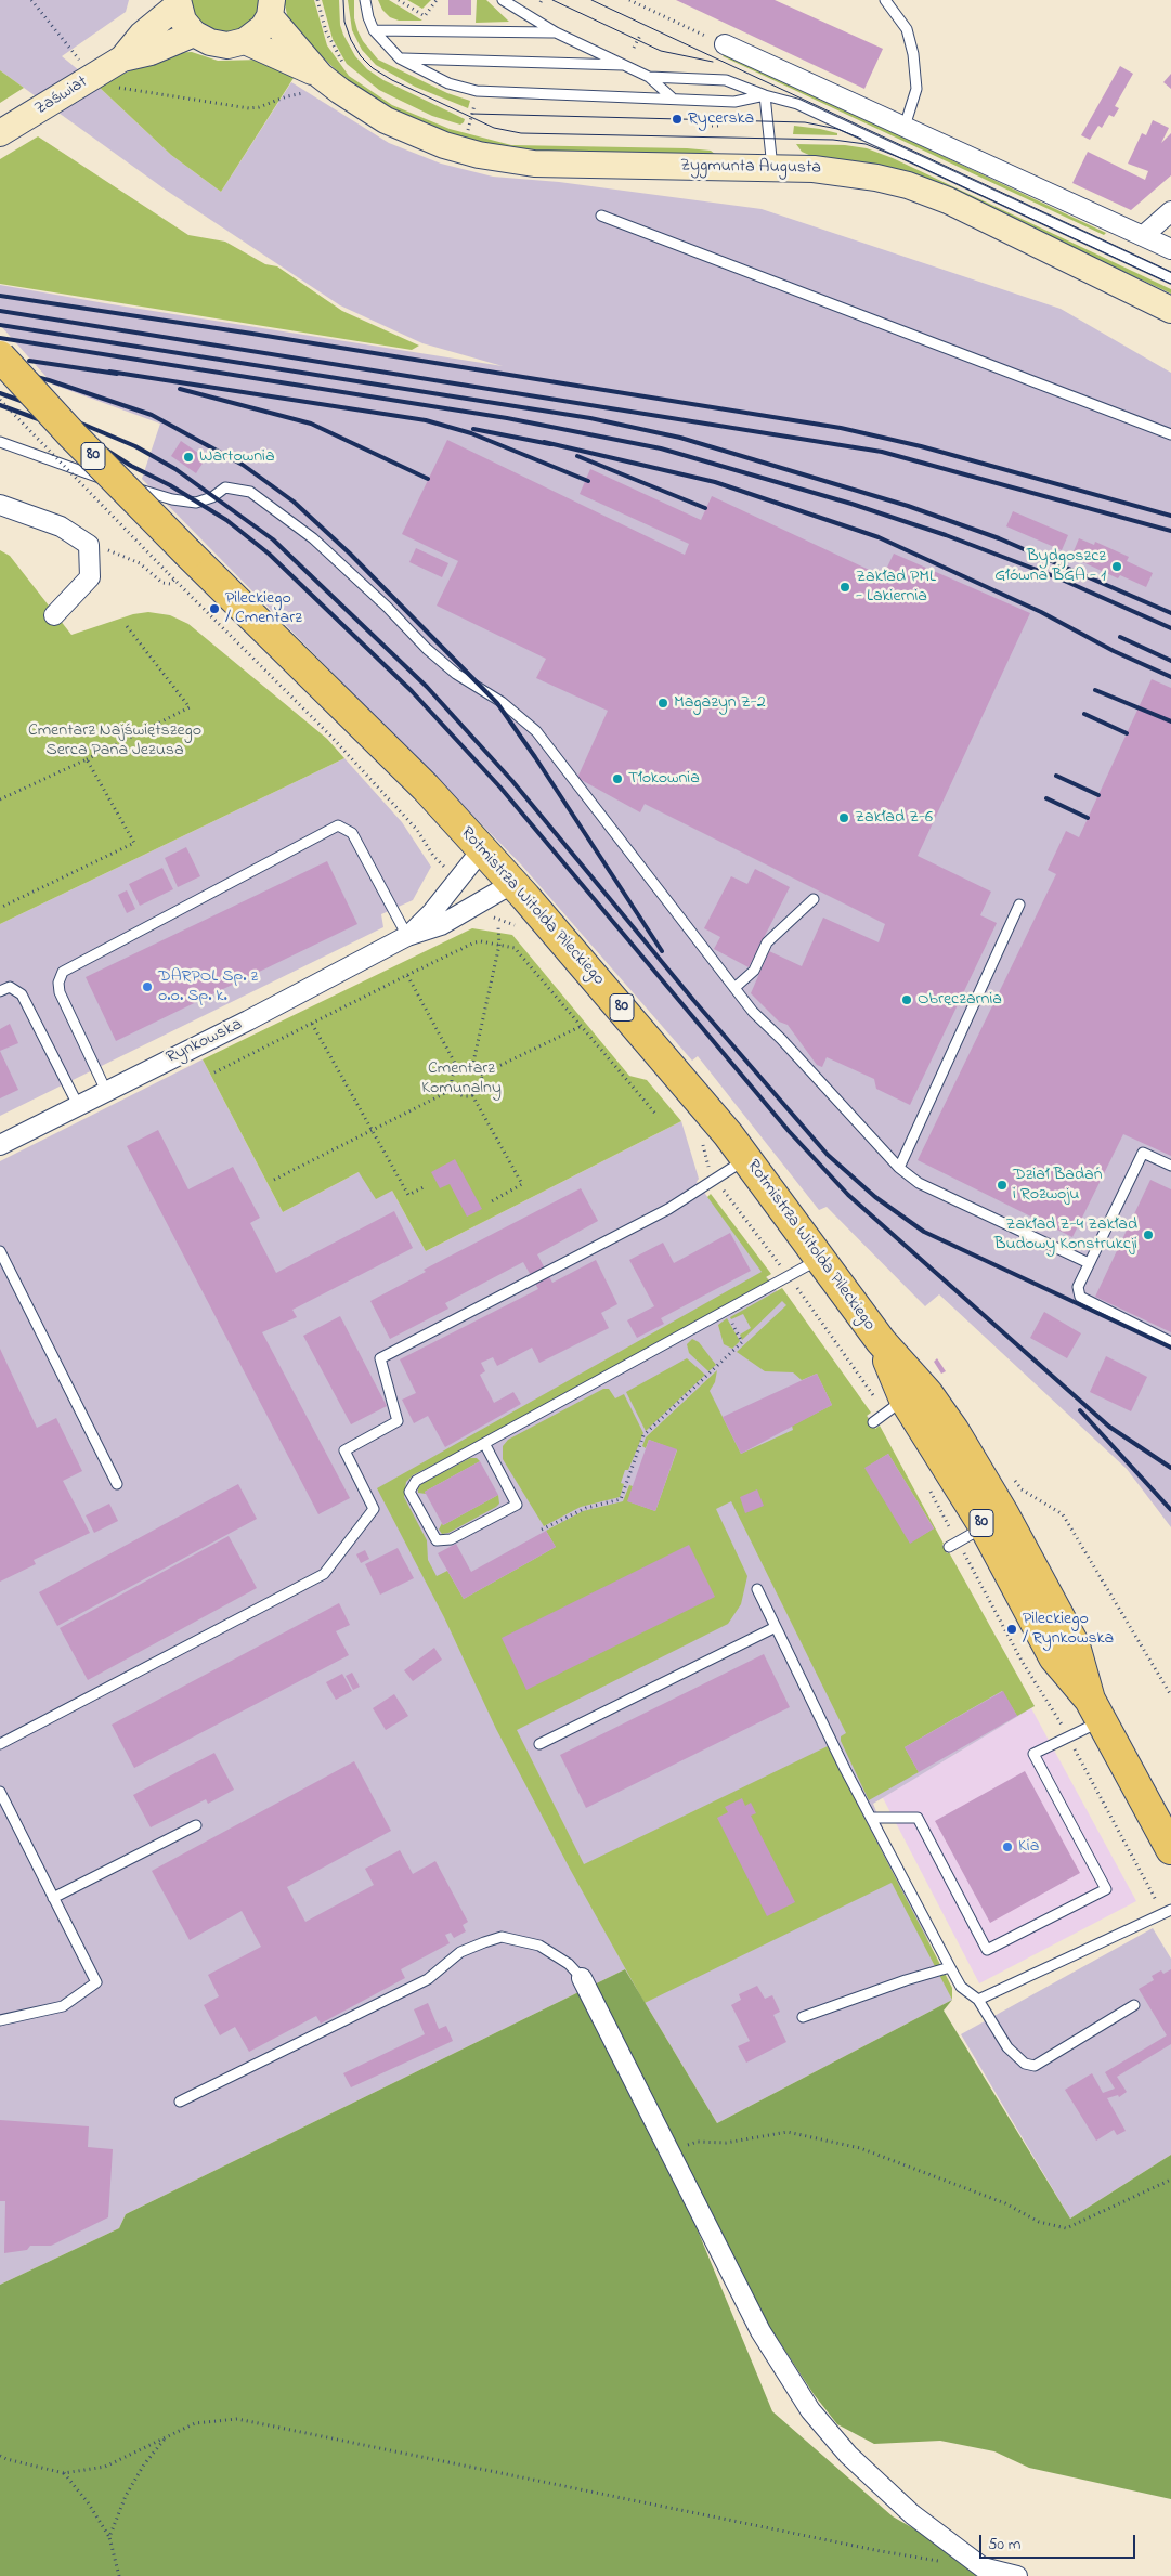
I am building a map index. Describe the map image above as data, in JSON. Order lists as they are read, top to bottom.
{
  "streets": {
    "main road": ["80", "Rotmistrza Witolda Pileckiego"],
    "street": ["Zaświat", "Zygmunta Augusta", "Rynkowska"]
  },
  "crossings": [
    ["80", "Rotmistrza Witolda Pileckiego"],
    ["Rotmistrza Witolda Pileckiego", "Rynkowska"]
  ],
  "parks": ["Cmentarz Najświętszego Serca Pana Jezusa", "Cmentarz Komunalny"],
  "places": [
    "Rycerska",
    "Wartownia",
    "Bydgoszcz Główna BGA - 1",
    "Zakład PML - Lakiernia",
    "Pileckiego / Cmentarz",
    "Magazyn Z-2",
    "Tłokownia",
    "Zakład Z-6",
    "DARPOL Sp. z o.o. Sp. k.",
    "Obręczarnia",
    "Dział Badań i Rozwoju",
    "Zakład Z-4 Zakład Budowy Konstrukcji",
    "Pileckiego / Rynkowska",
    "Kia"
  ],
  "scale_bar": "50 m"
}
